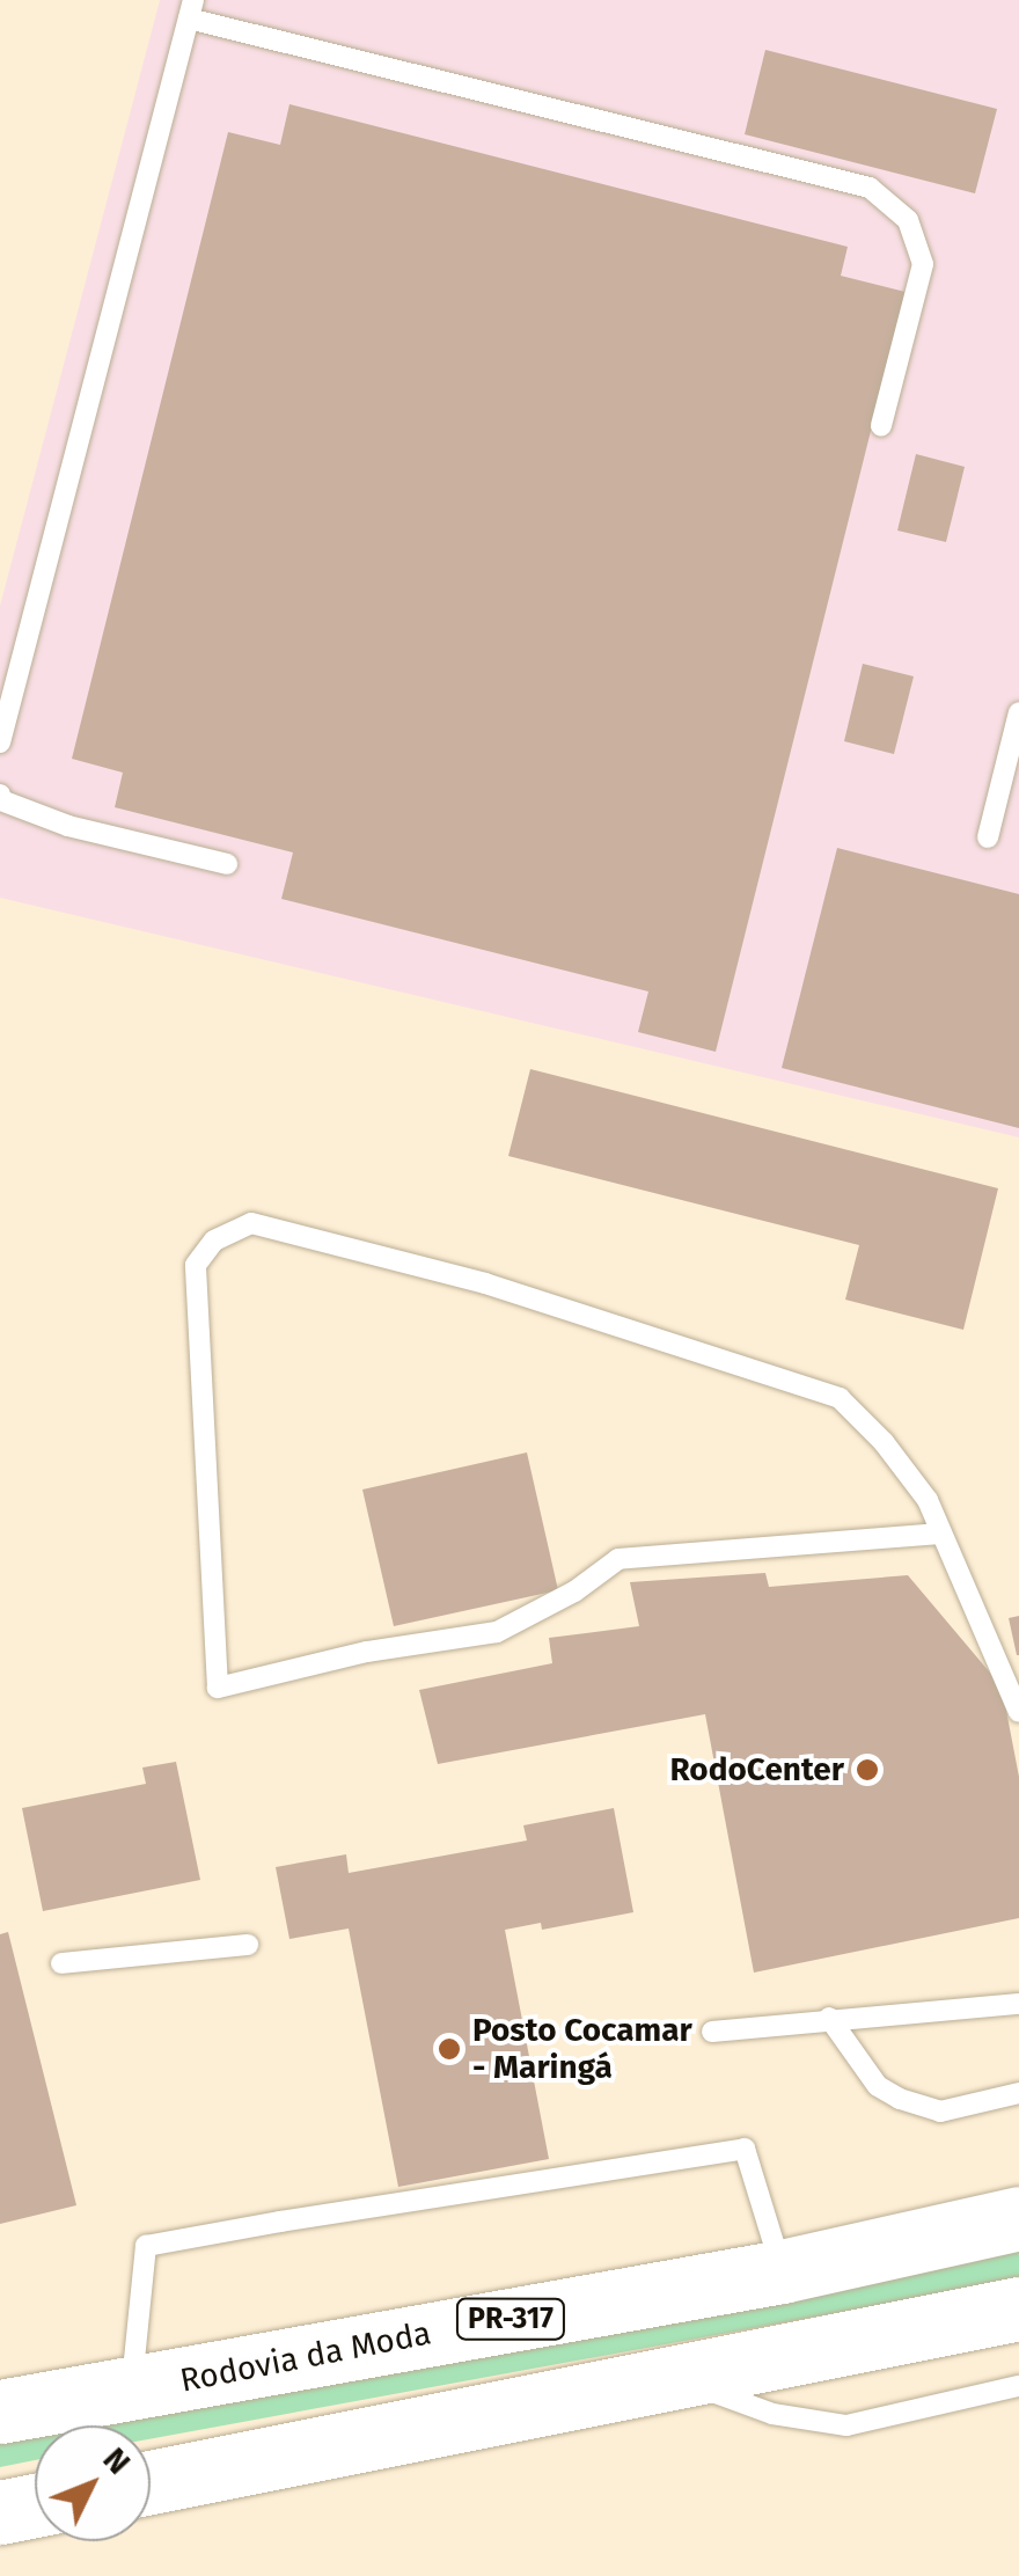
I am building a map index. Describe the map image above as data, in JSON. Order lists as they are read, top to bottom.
{
  "streets": {
    "highway": ["PR-317", "Rodovia da Moda"]
  },
  "places": ["RodoCenter", "Posto Cocamar - Maringá"],
  "north": "top right"
}
